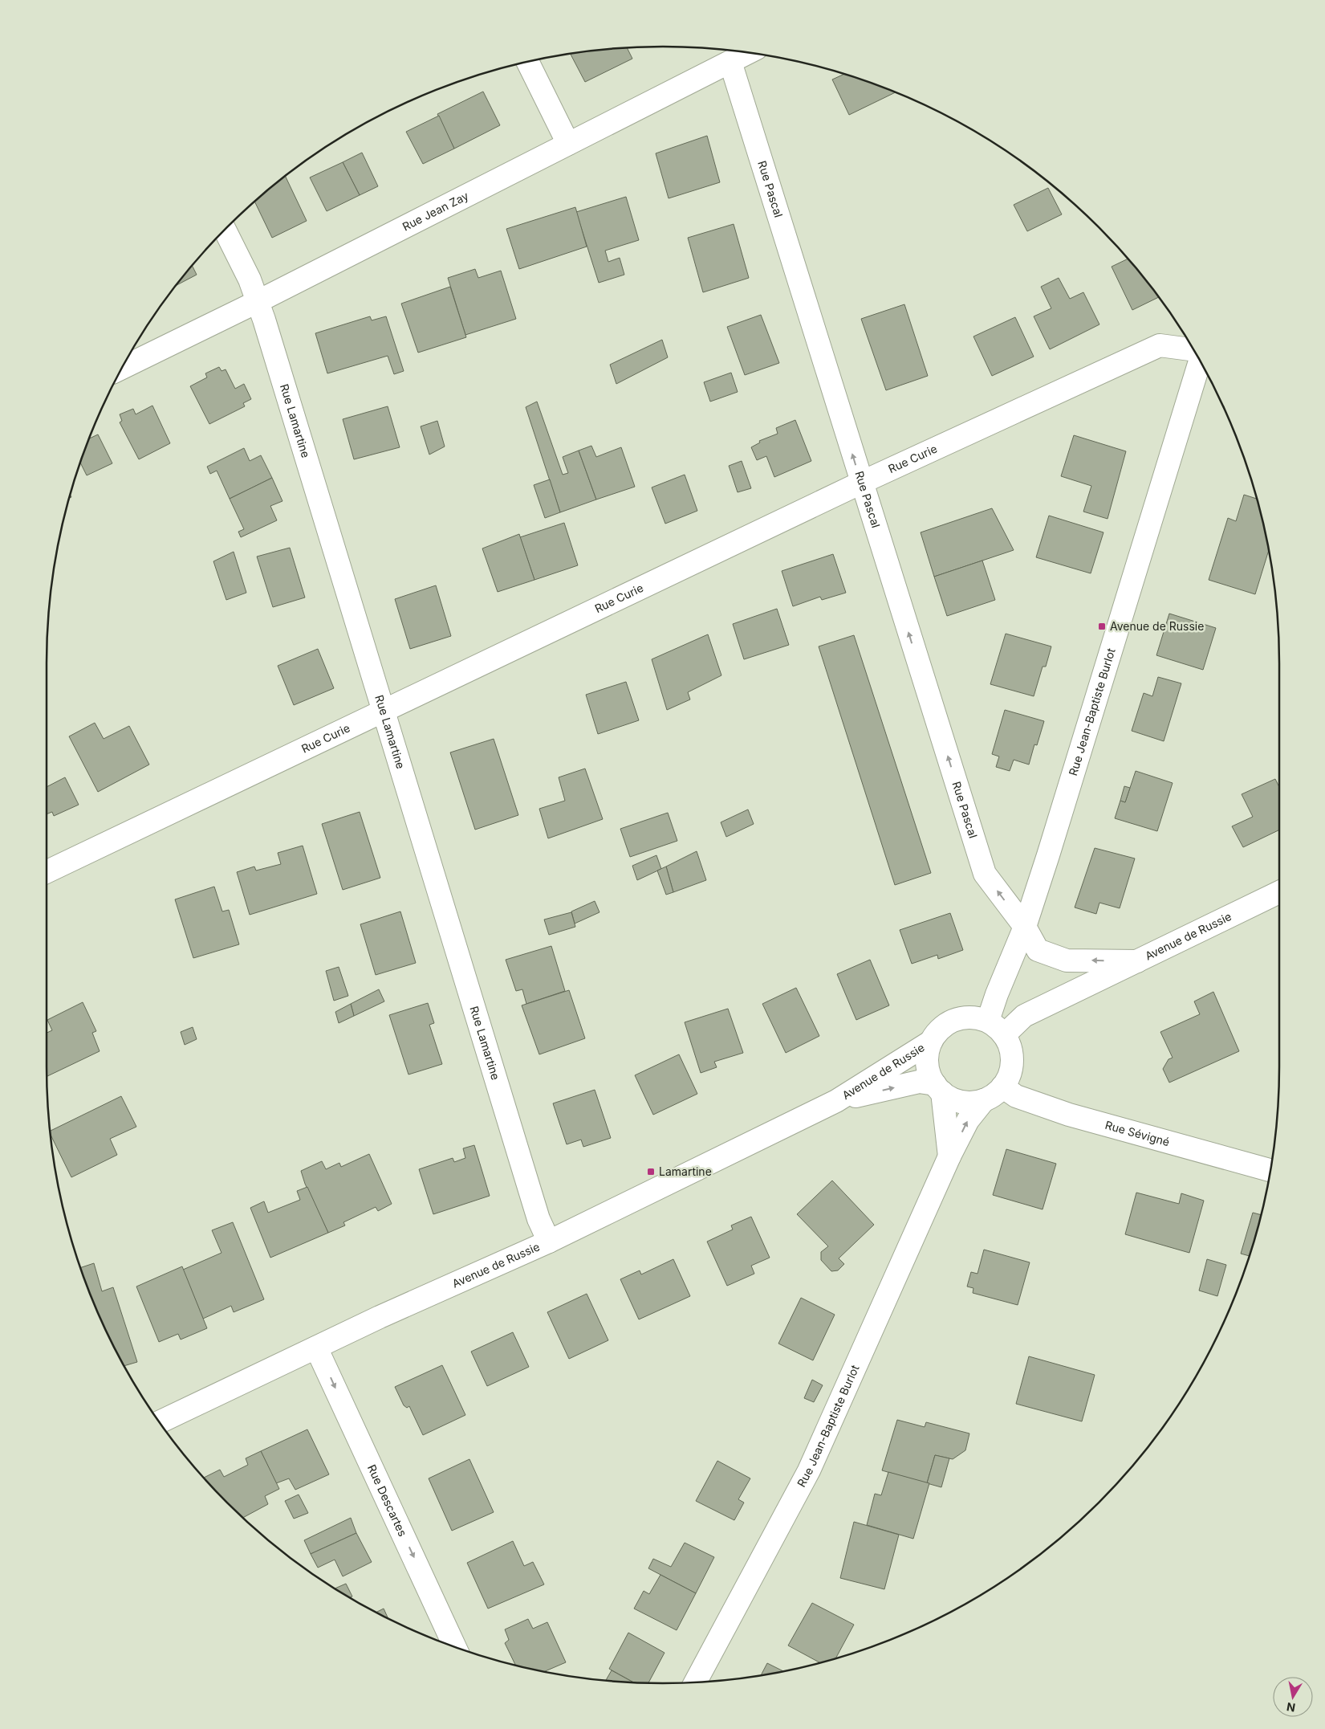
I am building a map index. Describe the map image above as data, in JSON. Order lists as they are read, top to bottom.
{
  "streets": {
    "street": [
      "Rue Pascal",
      "Rue Jean Zay",
      "Rue Lamartine",
      "Rue Curie",
      "Rue Jean-Baptiste Burlot",
      "Avenue de Russie",
      "Rue Sévigné",
      "Rue Descartes"
    ]
  },
  "crossings": [
    ["Rue Pascal", "Rue Jean Zay"],
    ["Rue Pascal", "Rue Curie"],
    ["Rue Pascal", "Rue Jean-Baptiste Burlot"],
    ["Rue Pascal", "Avenue de Russie"],
    ["Rue Jean Zay", "Rue Lamartine"],
    ["Rue Lamartine", "Rue Curie"],
    ["Rue Lamartine", "Avenue de Russie"],
    ["Rue Jean-Baptiste Burlot", "Avenue de Russie"],
    ["Rue Jean-Baptiste Burlot", "Rue Sévigné"],
    ["Avenue de Russie", "Rue Sévigné"],
    ["Avenue de Russie", "Rue Descartes"]
  ],
  "one_way": ["Rue Pascal", "Rue Descartes"],
  "places": {
    "transit": ["Avenue de Russie", "Lamartine"]
  },
  "north": "bottom"
}
